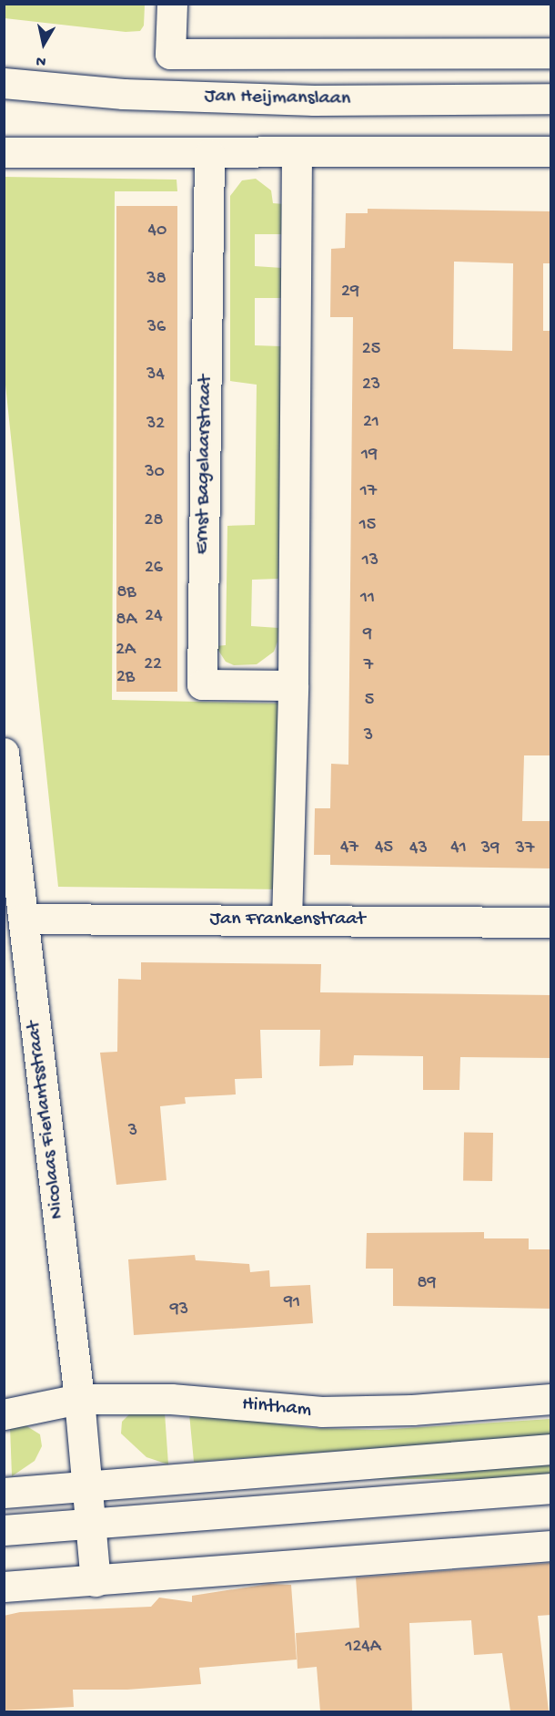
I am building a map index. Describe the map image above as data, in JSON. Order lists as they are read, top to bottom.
{
  "streets": {
    "street": [
      "Jan Heijmanslaan",
      "Ernst Bagelaarstraat",
      "Jan Frankenstraat",
      "Nicolaas Fierlantsstraat",
      "Hintham"
    ]
  },
  "crossings": [
    ["Jan Frankenstraat", "Nicolaas Fierlantsstraat"],
    ["Nicolaas Fierlantsstraat", "Hintham"]
  ],
  "house_numbers": [
    "40",
    "38",
    "29",
    "36",
    "25",
    "34",
    "23",
    "21",
    "32",
    "19",
    "30",
    "17",
    "28",
    "15",
    "13",
    "26",
    "8B",
    "11",
    "24",
    "8A",
    "9",
    "2A",
    "22",
    "7",
    "2B",
    "5",
    "3",
    "47",
    "45",
    "41",
    "43",
    "39",
    "37",
    "3",
    "89",
    "91",
    "93",
    "124A"
  ],
  "north": "bottom"
}
